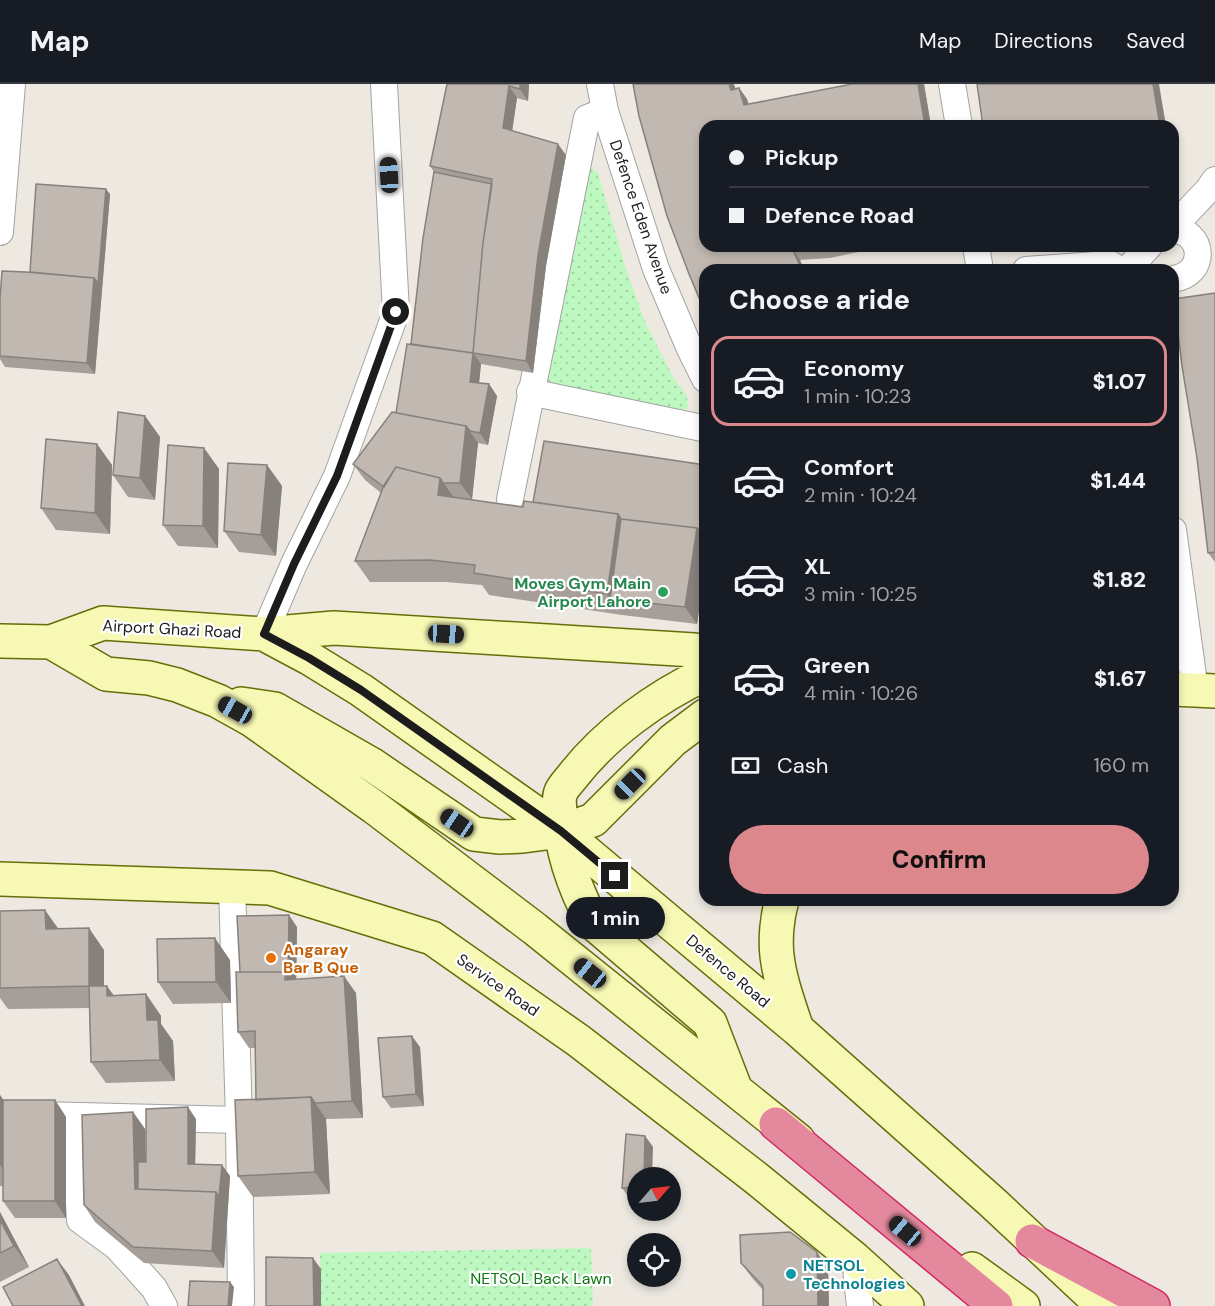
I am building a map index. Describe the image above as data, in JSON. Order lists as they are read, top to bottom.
{
  "streets": {
    "main road": ["Airport Ghazi Road", "Defence Road", "Service Road"],
    "street": ["Defence Eden Avenue"]
  },
  "crossings": [
    ["Airport Ghazi Road", "Defence Road"]
  ],
  "parks": ["NETSOL Back Lawn"],
  "places": ["Moves Gym, Main Airport Lahore", "Angaray Bar B Que", "NETSOL Technologies"],
  "north": "top right",
  "page": {
    "header": "Map",
    "nav": ["Map", "Directions", "Saved"],
    "banner": ["Pickup", "Defence Road"],
    "heading": "Choose a ride",
    "list": [
      {
        "name": "Economy",
        "note": "1 min · 10:23",
        "value": "$1.07"
      },
      {
        "name": "Comfort",
        "note": "2 min · 10:24",
        "value": "$1.44"
      },
      {
        "name": "XL",
        "note": "3 min · 10:25",
        "value": "$1.82"
      },
      {
        "name": "Green",
        "note": "4 min · 10:26",
        "value": "$1.67"
      }
    ],
    "pay": ["Cash", "160 m"],
    "buttons": "Confirm",
    "bubble": "1 min"
  }
}
